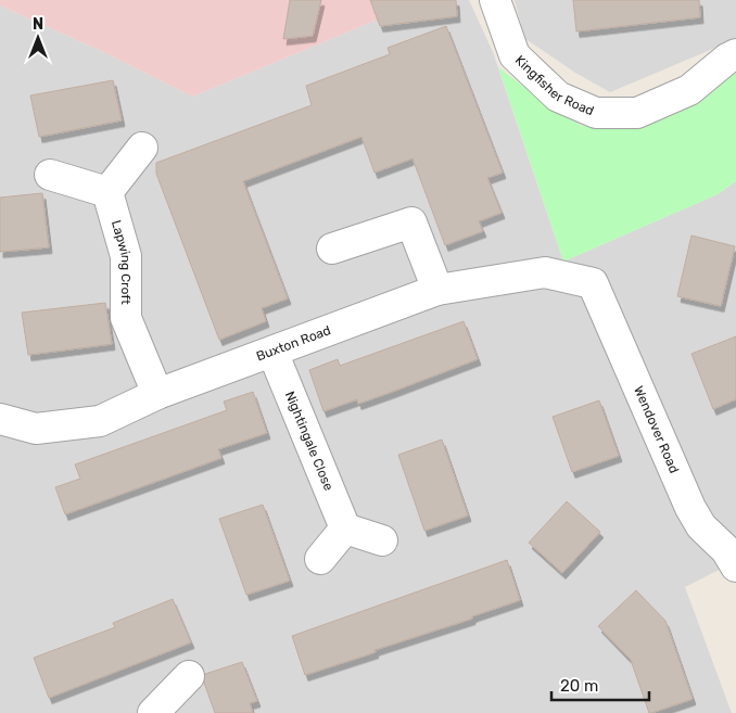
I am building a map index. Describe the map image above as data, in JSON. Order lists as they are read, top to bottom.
{
  "streets": {
    "street": [
      "Kingfisher Road",
      "Lapwing Croft",
      "Buxton Road",
      "Wendover Road",
      "Nightingale Close"
    ]
  },
  "crossings": [
    ["Lapwing Croft", "Buxton Road"],
    ["Buxton Road", "Wendover Road"],
    ["Buxton Road", "Nightingale Close"]
  ],
  "scale_bar": "20 m",
  "north": "top"
}
